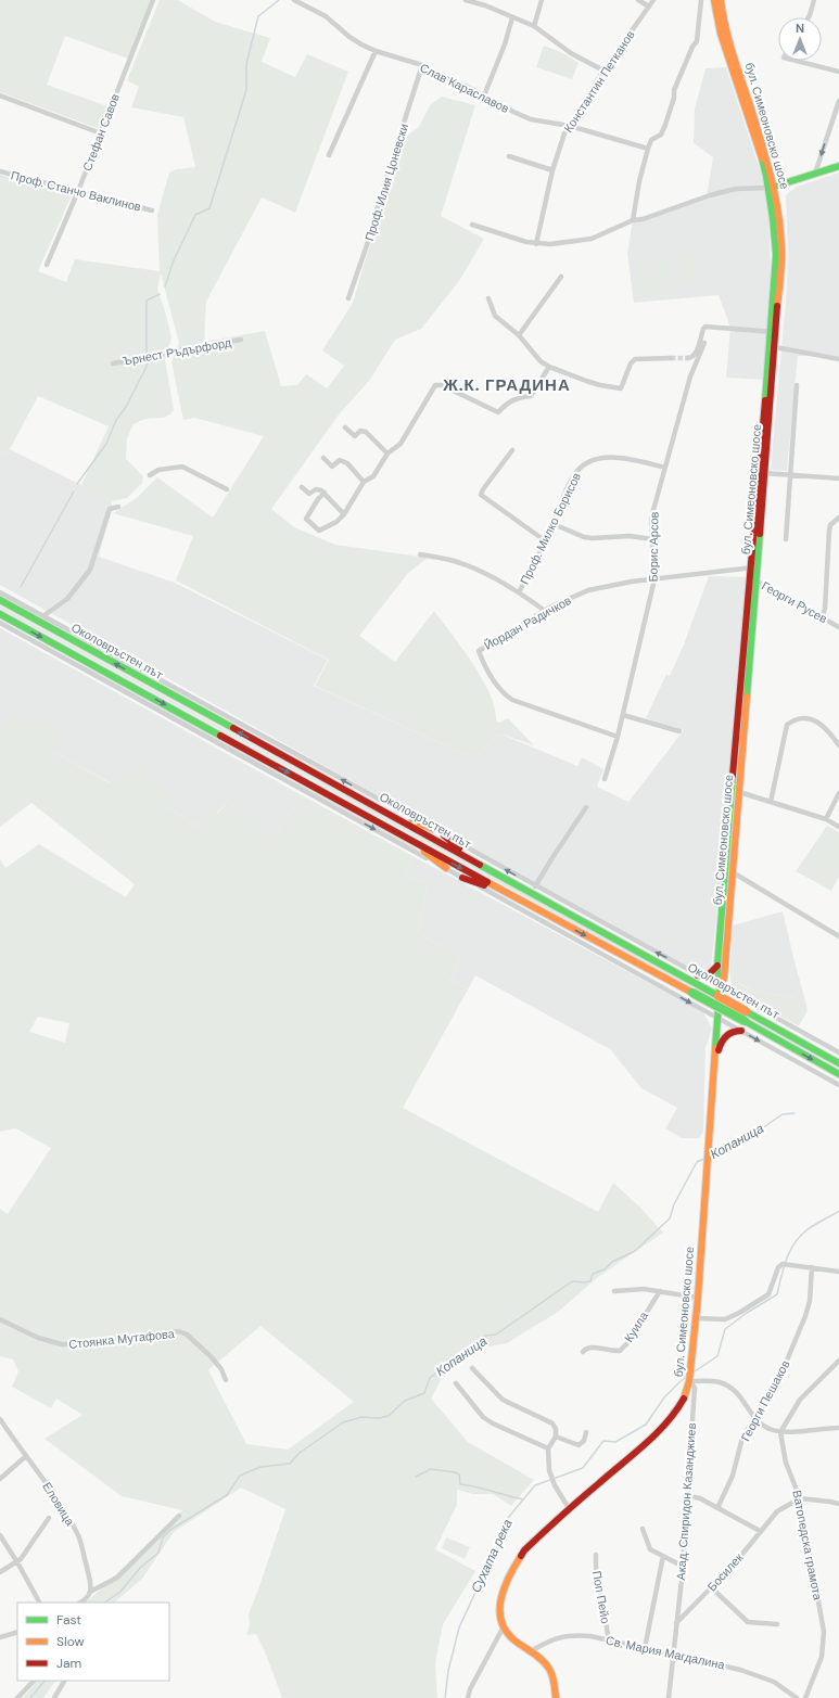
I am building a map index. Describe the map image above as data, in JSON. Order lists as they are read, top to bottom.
{
  "streets": {
    "main road": ["бул. Симеоновско шосе", "Околовръстен път"],
    "street": [
      "Константин Петканов",
      "Слав Караславов",
      "Стефан Савов",
      "Проф. Илия Цоневски",
      "Проф. Станчо Ваклинов",
      "Ърнест Ръдърфорд",
      "Проф. Милко Борисов",
      "Борис Арсов",
      "Георги Русев",
      "Йордан Радичков",
      "Куила",
      "Стоянка Мутафова",
      "Георги Пешаков",
      "Акад. Спиридон Казанджиев",
      "Еловица",
      "Ватопедска грамота",
      "Босилек",
      "Поп Пейо",
      "Св. Мария Магдалина"
    ]
  },
  "crossings": [
    ["Константин Петканов", "Слав Караславов"],
    ["Слав Караславов", "Проф. Илия Цоневски"],
    ["бул. Симеоновско шосе", "Георги Русев"],
    ["бул. Симеоновско шосе", "Йордан Радичков"],
    ["бул. Симеоновско шосе", "Околовръстен път"],
    ["бул. Симеоновско шосе", "Акад. Спиридон Казанджиев"],
    ["Стефан Савов", "Проф. Станчо Ваклинов"],
    ["Борис Арсов", "Йордан Радичков"],
    ["Георги Русев", "Йордан Радичков"],
    ["Акад. Спиридон Казанджиев", "Босилек"],
    ["Ватопедска грамота", "Босилек"],
    ["Поп Пейо", "Св. Мария Магдалина"]
  ],
  "districts": ["Ж.К. ГРАДИНА"],
  "water": ["Копаница", "Сухата река"],
  "legend": ["Fast", "Slow", "Jam"],
  "north": "top"
}
